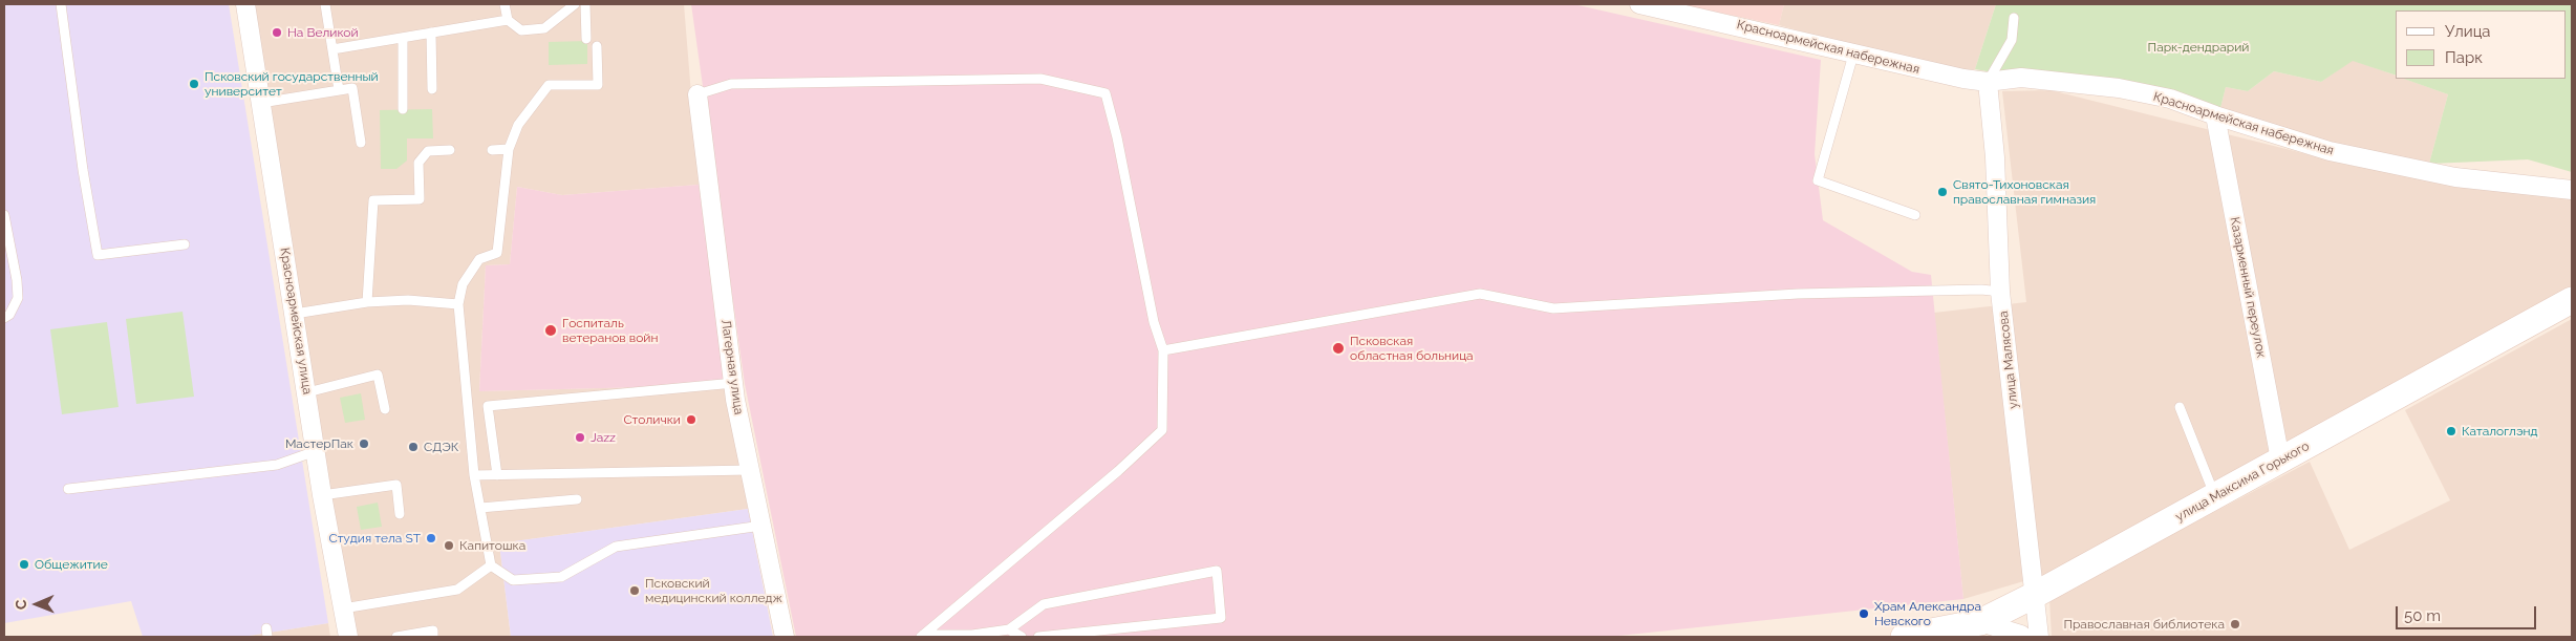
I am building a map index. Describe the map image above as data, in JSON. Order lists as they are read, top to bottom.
{
  "streets": {
    "main road": ["улица Максима Горького"],
    "street": [
      "Красноармейская набережная",
      "Казарменный переулок",
      "Красноармейская улица",
      "улица Малясова",
      "Лагерная улица"
    ]
  },
  "crossings": [
    ["Красноармейская набережная", "Казарменный переулок"],
    ["Красноармейская набережная", "улица Малясова"],
    ["Казарменный переулок", "улица Максима Горького"],
    ["улица Малясова", "улица Максима Горького"]
  ],
  "parks": ["Парк-дендрарий"],
  "places": [
    "На Великой",
    "Псковский государственный университет",
    "Свято-Тихоновская православная гимназия",
    "Госпиталь ветеранов войн",
    "Псковская областная больница",
    "Столички",
    "Каталоглэнд",
    "Jazz",
    "МастерПак",
    "СДЭК",
    "Студия тела ST",
    "Капитошка",
    "Общежитие",
    "Псковский медицинский колледж",
    "Храм Александра Невского",
    "Православная библиотека"
  ],
  "legend": ["Улица", "Парк"],
  "scale_bar": "50 m",
  "north": "left"
}
